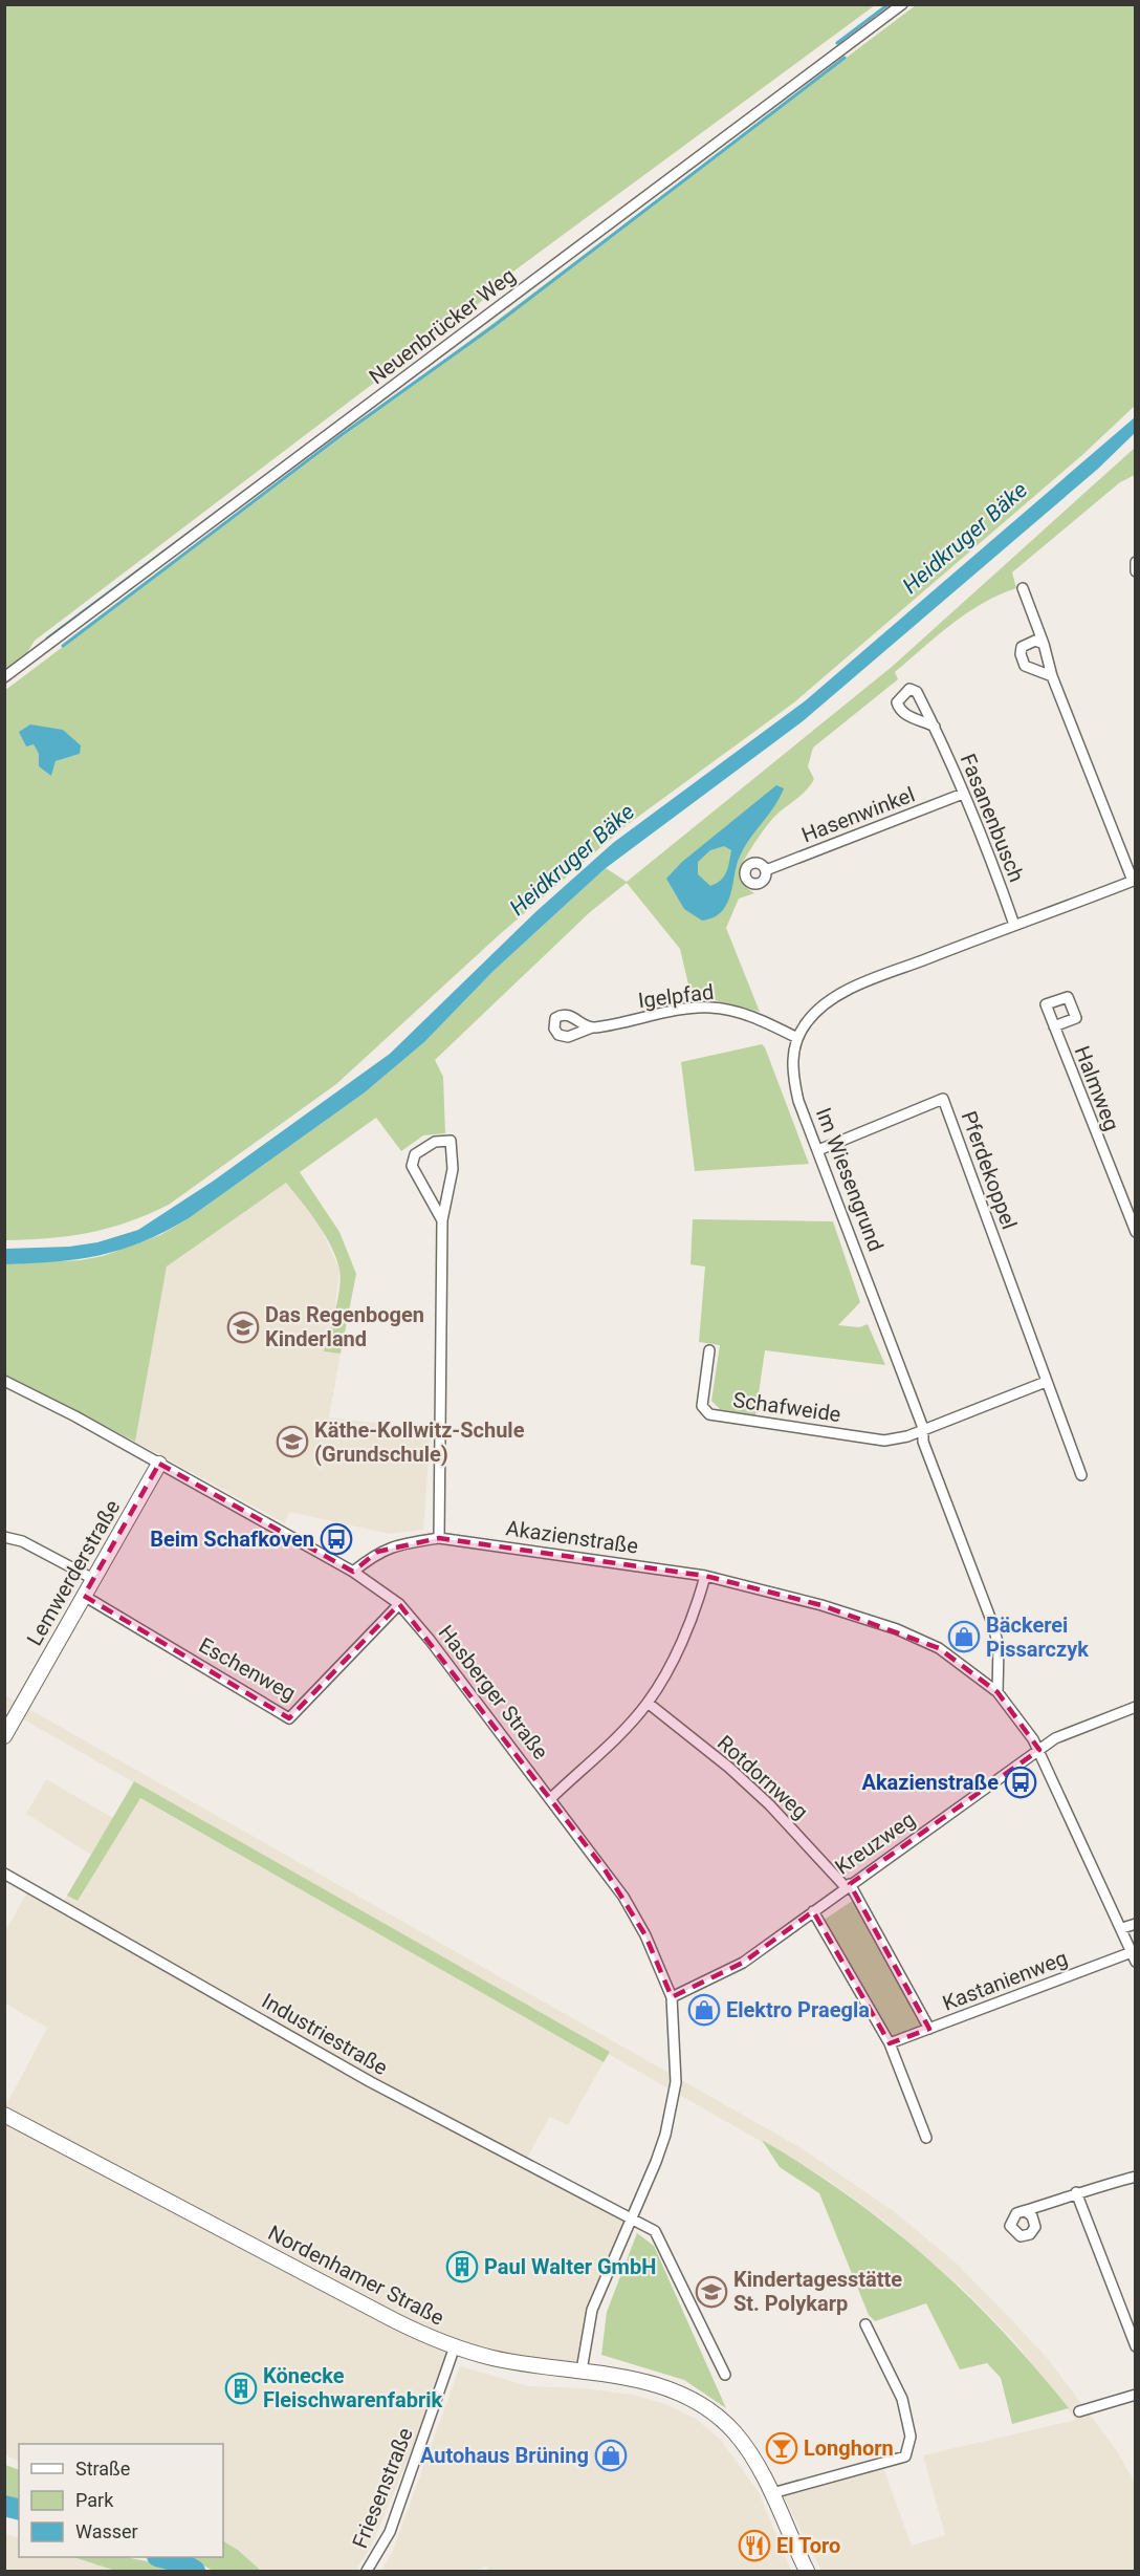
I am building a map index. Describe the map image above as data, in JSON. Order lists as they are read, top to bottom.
{
  "streets": {
    "street": [
      "Neuenbrücker Weg",
      "Hasenwinkel",
      "Fasanenbusch",
      "Igelpfad",
      "Halmweg",
      "Pferdekoppel",
      "Im Wiesengrund",
      "Schafweide",
      "Akazienstraße",
      "Lemwerderstraße",
      "Eschenweg",
      "Hasberger Straße",
      "Rotdornweg",
      "Kreuzweg",
      "Kastanienweg",
      "Industriestraße",
      "Nordenhamer Straße",
      "Friesenstraße"
    ]
  },
  "crossings": [
    ["Hasenwinkel", "Fasanenbusch"],
    ["Fasanenbusch", "Im Wiesengrund"],
    ["Igelpfad", "Im Wiesengrund"],
    ["Pferdekoppel", "Im Wiesengrund"],
    ["Im Wiesengrund", "Schafweide"],
    ["Im Wiesengrund", "Akazienstraße"],
    ["Akazienstraße", "Hasberger Straße"],
    ["Akazienstraße", "Kreuzweg"],
    ["Akazienstraße", "Kastanienweg"],
    ["Lemwerderstraße", "Eschenweg"],
    ["Lemwerderstraße", "Hasberger Straße"],
    ["Eschenweg", "Hasberger Straße"],
    ["Hasberger Straße", "Kreuzweg"],
    ["Hasberger Straße", "Industriestraße"],
    ["Hasberger Straße", "Nordenhamer Straße"],
    ["Rotdornweg", "Kreuzweg"],
    ["Rotdornweg", "Kastanienweg"],
    ["Nordenhamer Straße", "Friesenstraße"]
  ],
  "water": ["Heidkruger Bäke"],
  "places": {
    "school or university": ["Das Regenbogen Kinderland", "Käthe-Kollwitz-Schule (Grundschule)", "Kindertagesstätte St. Polykarp"],
    "bus stop": ["Beim Schafkoven", "Akazienstraße"],
    "shop": ["Bäckerei Pissarczyk", "Elektro Praegla", "Autohaus Brüning"],
    "building": ["Paul Walter GmbH", "Könecke Fleischwarenfabrik"],
    "bar": ["Longhorn"],
    "restaurant": ["El Toro"]
  },
  "legend": ["Straße", "Park", "Wasser"]
}
